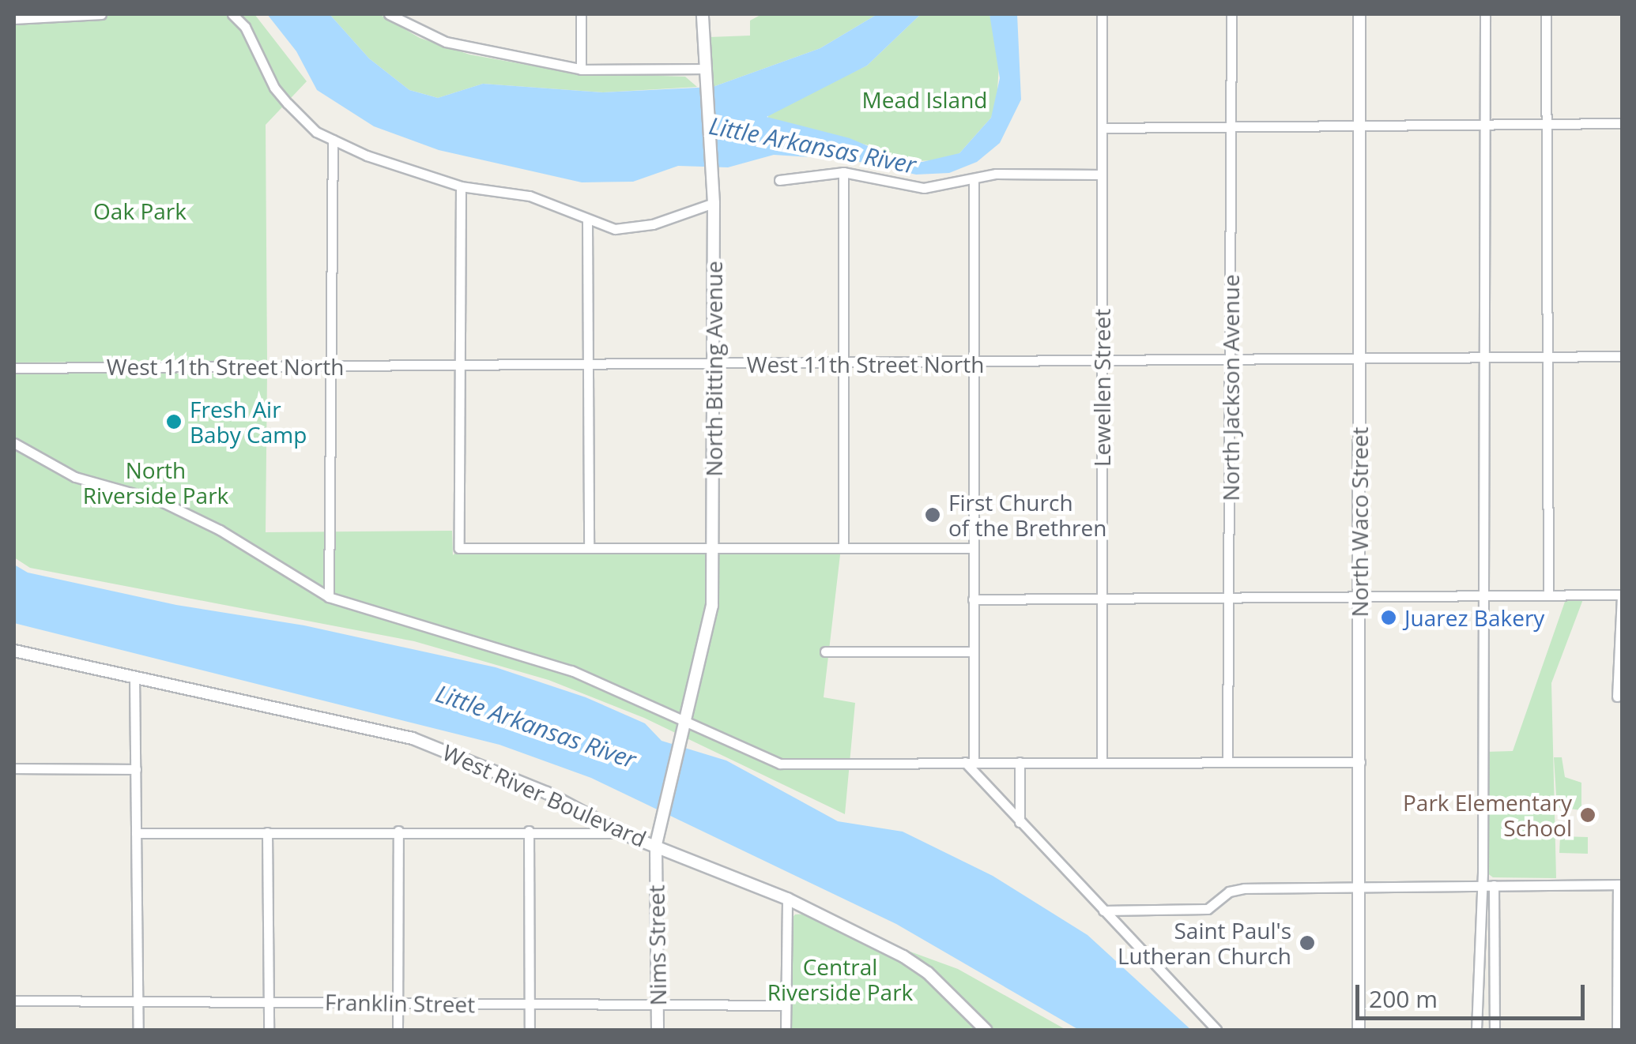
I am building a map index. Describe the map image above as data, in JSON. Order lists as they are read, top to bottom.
{
  "streets": {
    "street": [
      "West 11th Street North",
      "North Bitting Avenue",
      "Lewellen Street",
      "North Jackson Avenue",
      "North Waco Street",
      "West River Boulevard",
      "Nims Street",
      "Franklin Street"
    ]
  },
  "crossings": [
    ["West 11th Street North", "North Bitting Avenue"],
    ["West 11th Street North", "Lewellen Street"],
    ["West 11th Street North", "North Jackson Avenue"],
    ["West 11th Street North", "North Waco Street"],
    ["North Bitting Avenue", "Nims Street"],
    ["West River Boulevard", "Nims Street"],
    ["Nims Street", "Franklin Street"]
  ],
  "water": ["Little Arkansas River"],
  "parks": [
    "Mead Island",
    "Oak Park",
    "North Riverside Park",
    "Central Riverside Park"
  ],
  "places": [
    "Fresh Air Baby Camp",
    "First Church of the Brethren",
    "Juarez Bakery",
    "Park Elementary School",
    "Saint Paul's Lutheran Church"
  ],
  "scale_bar": "200 m"
}
